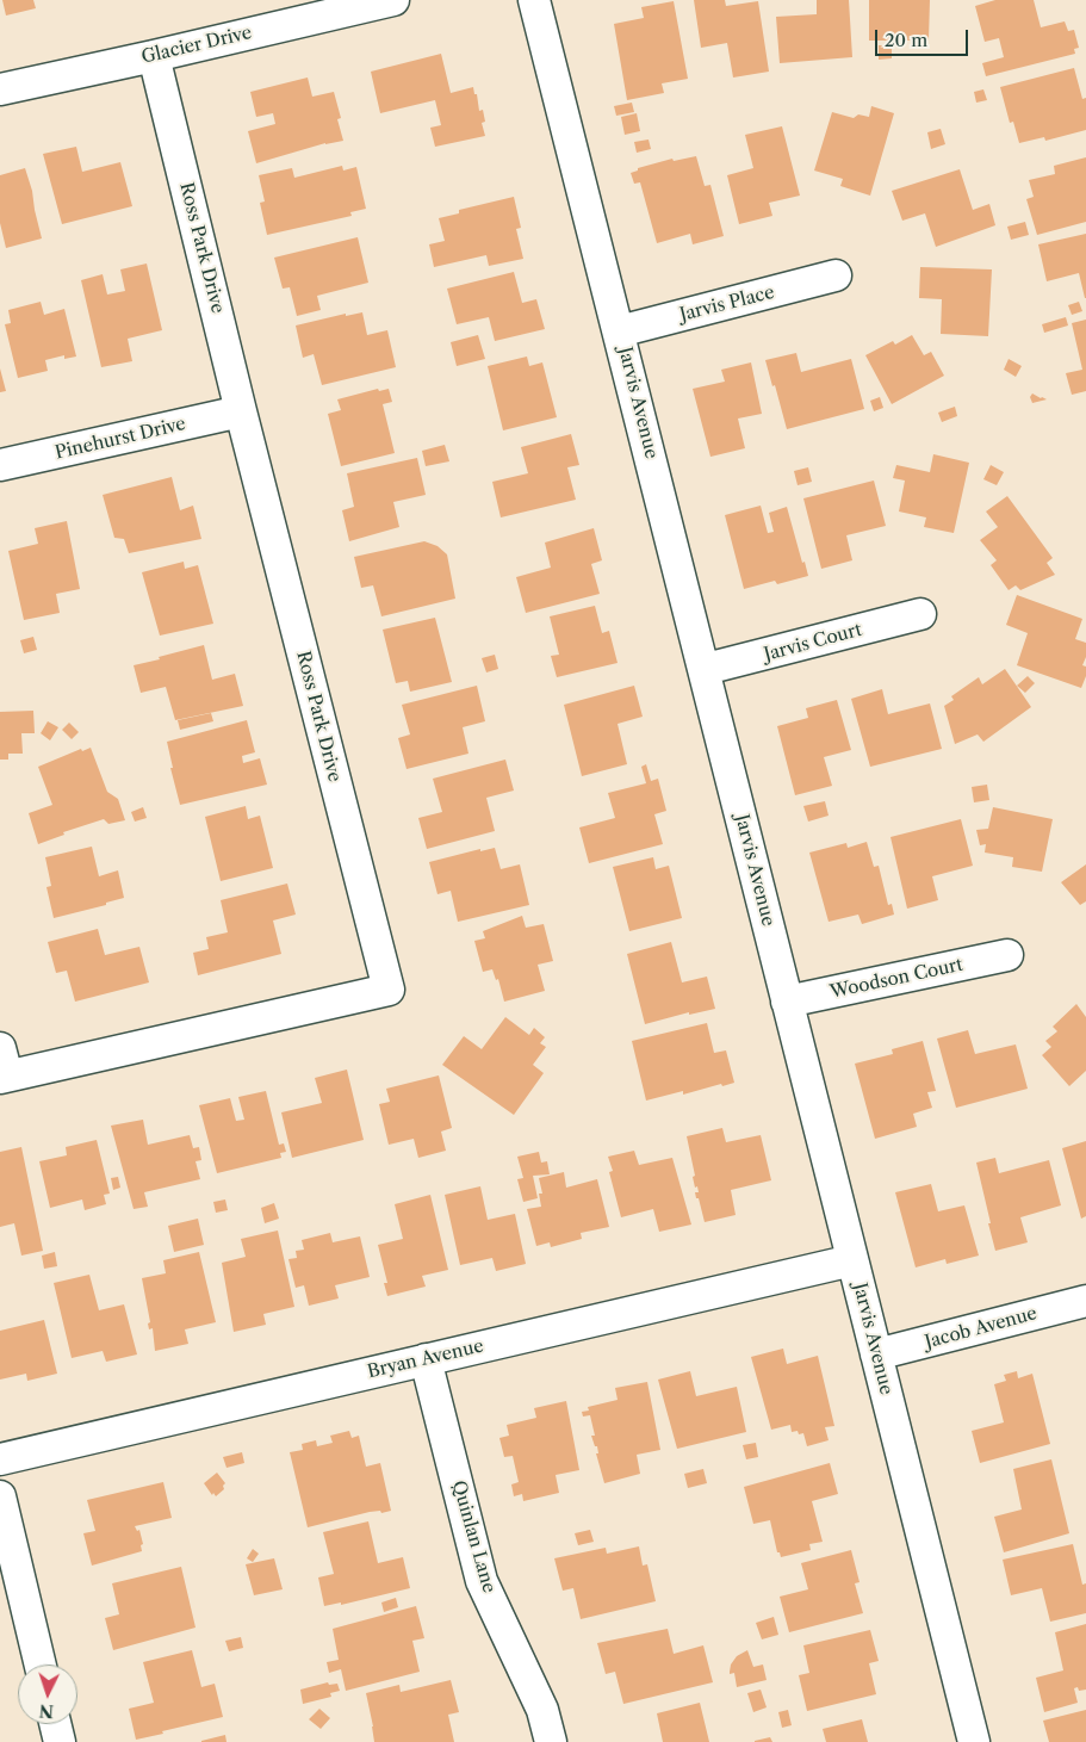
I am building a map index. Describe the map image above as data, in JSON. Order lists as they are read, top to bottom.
{
  "streets": {
    "street": [
      "Glacier Drive",
      "Ross Park Drive",
      "Jarvis Place",
      "Jarvis Avenue",
      "Pinehurst Drive",
      "Jarvis Court",
      "Woodson Court",
      "Jacob Avenue",
      "Bryan Avenue",
      "Quinlan Lane"
    ]
  },
  "crossings": [
    ["Glacier Drive", "Ross Park Drive"],
    ["Ross Park Drive", "Pinehurst Drive"],
    ["Jarvis Place", "Jarvis Avenue"],
    ["Jarvis Avenue", "Jarvis Court"],
    ["Jarvis Avenue", "Woodson Court"],
    ["Jarvis Avenue", "Jacob Avenue"],
    ["Jarvis Avenue", "Bryan Avenue"],
    ["Bryan Avenue", "Quinlan Lane"]
  ],
  "scale_bar": "20 m",
  "north": "bottom"
}
